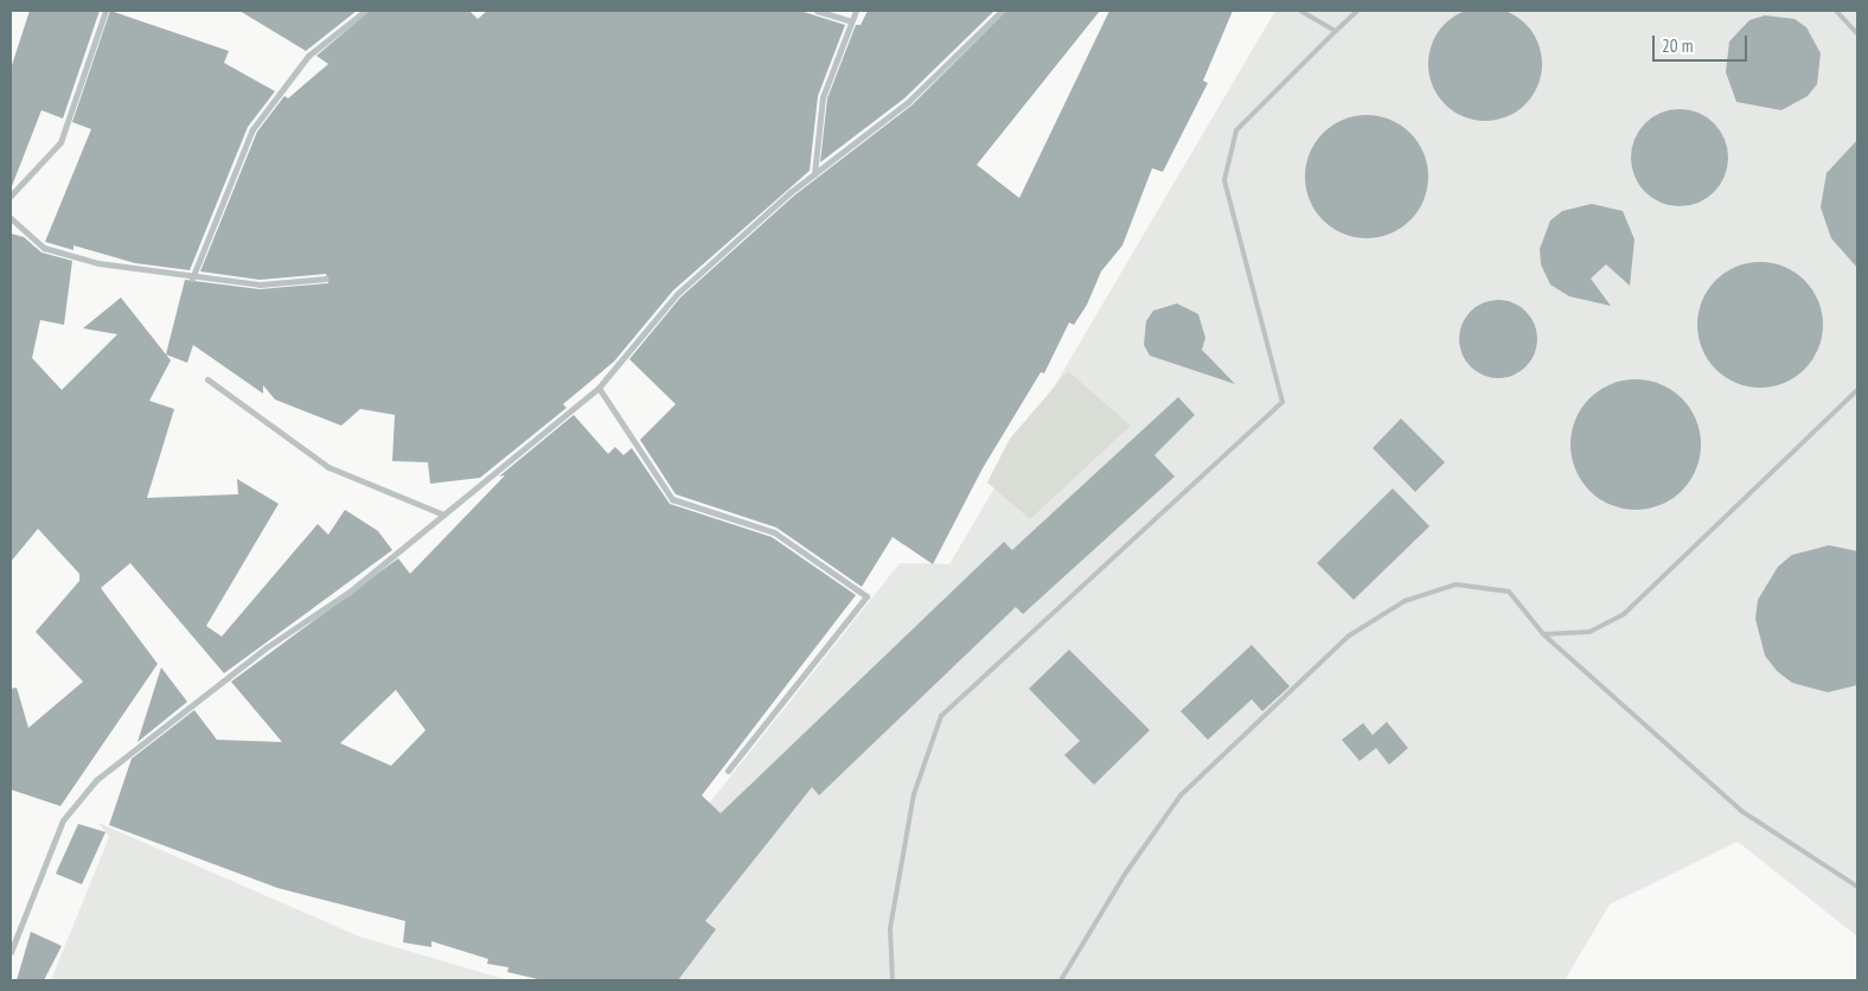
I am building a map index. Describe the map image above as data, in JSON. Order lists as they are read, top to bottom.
{
  "scale_bar": "20 m"
}
